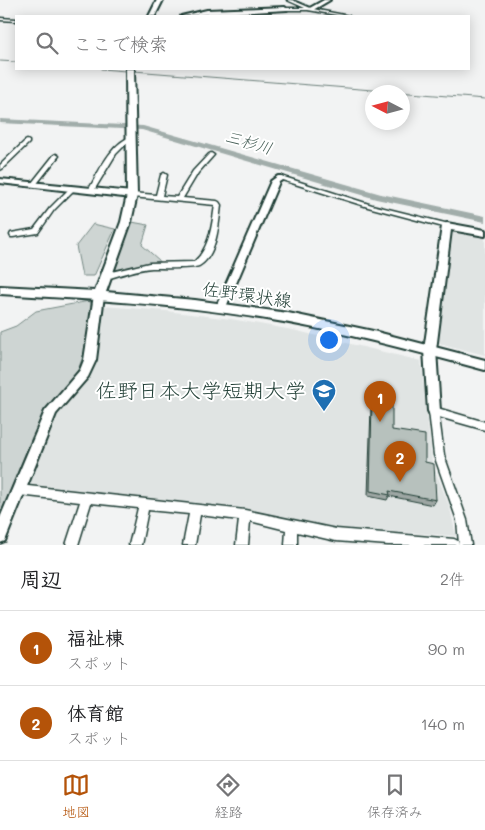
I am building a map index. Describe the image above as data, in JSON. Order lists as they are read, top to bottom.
{
  "streets": {
    "main road": ["佐野環状線"]
  },
  "water": ["三杉川"],
  "places": {
    "school or university": ["佐野日本大学短期大学"]
  },
  "north": "left",
  "page": {
    "search": "ここで検索",
    "pins": ["1", "2"],
    "heading": ["周辺", "2件"],
    "list": [
      {
        "mark": "1",
        "name": "福祉棟",
        "note": "スポット",
        "value": "90 m"
      },
      {
        "mark": "2",
        "name": "体育館",
        "note": "スポット",
        "value": "140 m"
      }
    ],
    "nav": ["地図", "経路", "保存済み"]
  }
}
